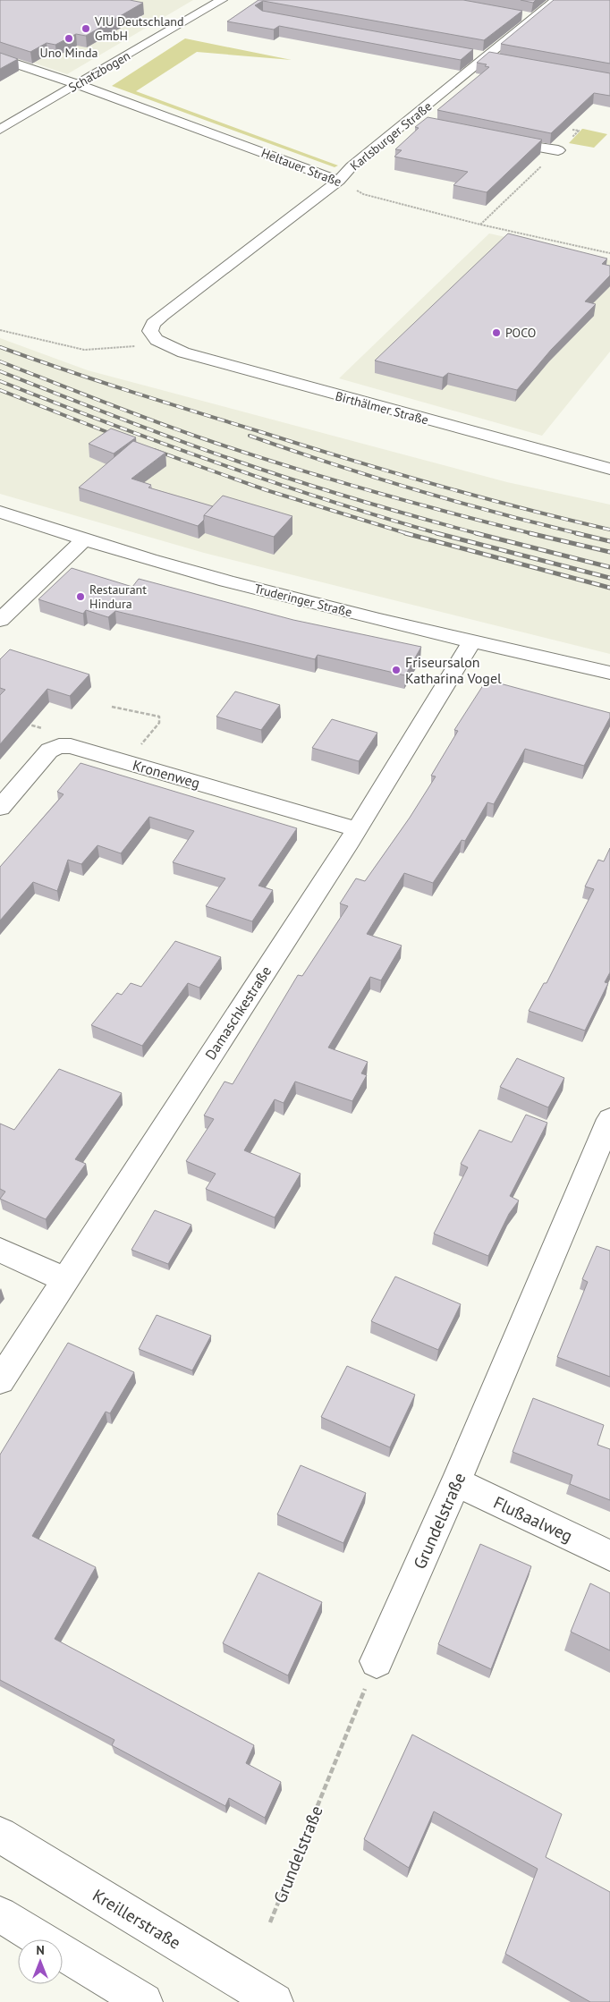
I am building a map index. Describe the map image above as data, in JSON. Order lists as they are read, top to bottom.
{
  "streets": {
    "street": [
      "Schatzbogen",
      "Karlsburger Straße",
      "Heltauer Straße",
      "Birthälmer Straße",
      "Truderinger Straße",
      "Kronenweg",
      "Damaschkestraße",
      "Flußaalweg",
      "Grundelstraße",
      "Kreillerstraße"
    ]
  },
  "crossings": [
    ["Schatzbogen", "Heltauer Straße"],
    ["Karlsburger Straße", "Heltauer Straße"],
    ["Karlsburger Straße", "Birthälmer Straße"],
    ["Truderinger Straße", "Damaschkestraße"],
    ["Kronenweg", "Damaschkestraße"],
    ["Flußaalweg", "Grundelstraße"]
  ],
  "places": [
    "VIU Deutschland GmbH",
    "Uno Minda",
    "POCO",
    "Restaurant Hindura",
    "Friseursalon Katharina Vogel"
  ],
  "north": "top"
}
